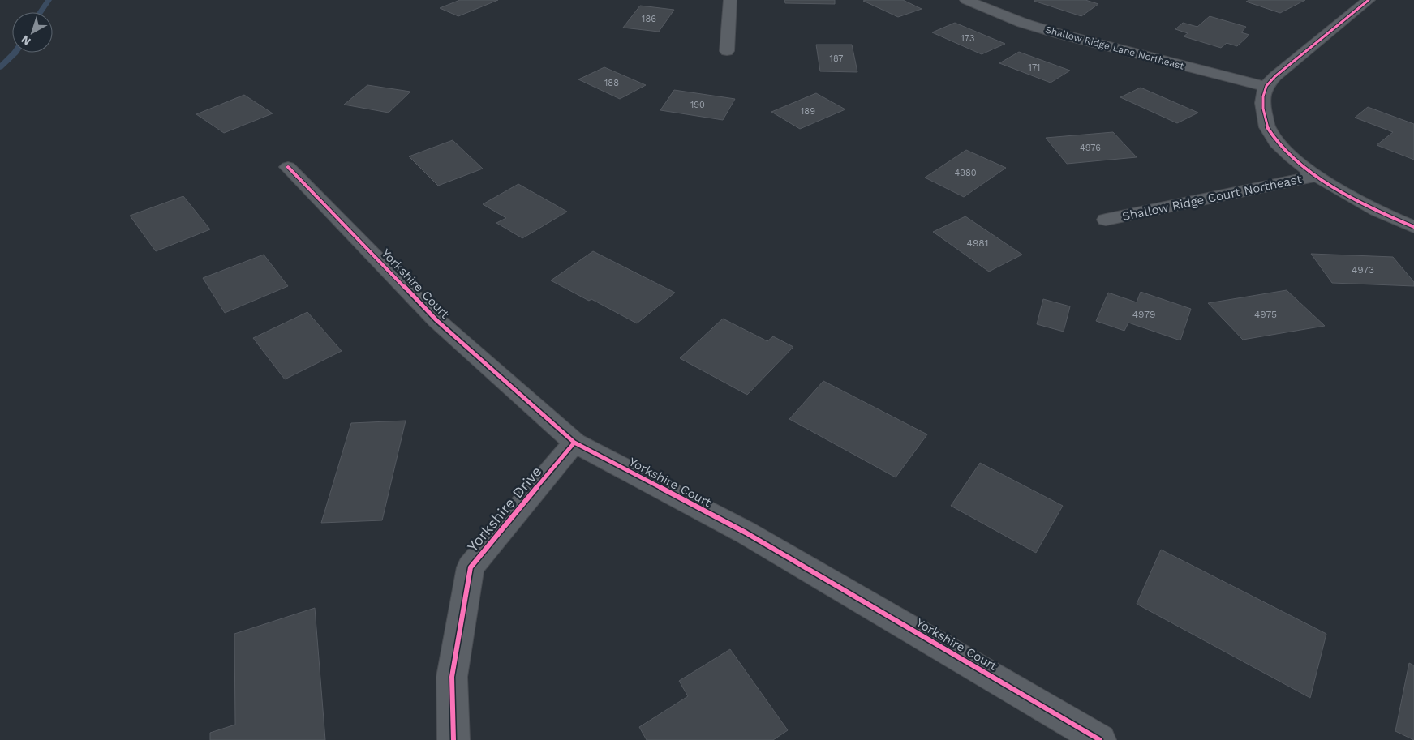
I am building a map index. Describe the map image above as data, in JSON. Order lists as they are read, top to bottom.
{
  "streets": {
    "street": [
      "Shallow Ridge Lane Northeast",
      "Shallow Ridge Court Northeast",
      "Yorkshire Court",
      "Yorkshire Drive"
    ]
  },
  "crossings": [
    ["Yorkshire Court", "Yorkshire Drive"]
  ],
  "house_numbers": [
    "186",
    "173",
    "187",
    "171",
    "188",
    "190",
    "189",
    "4976",
    "4980",
    "4981",
    "4973",
    "4979",
    "4975"
  ],
  "north": "bottom left"
}
